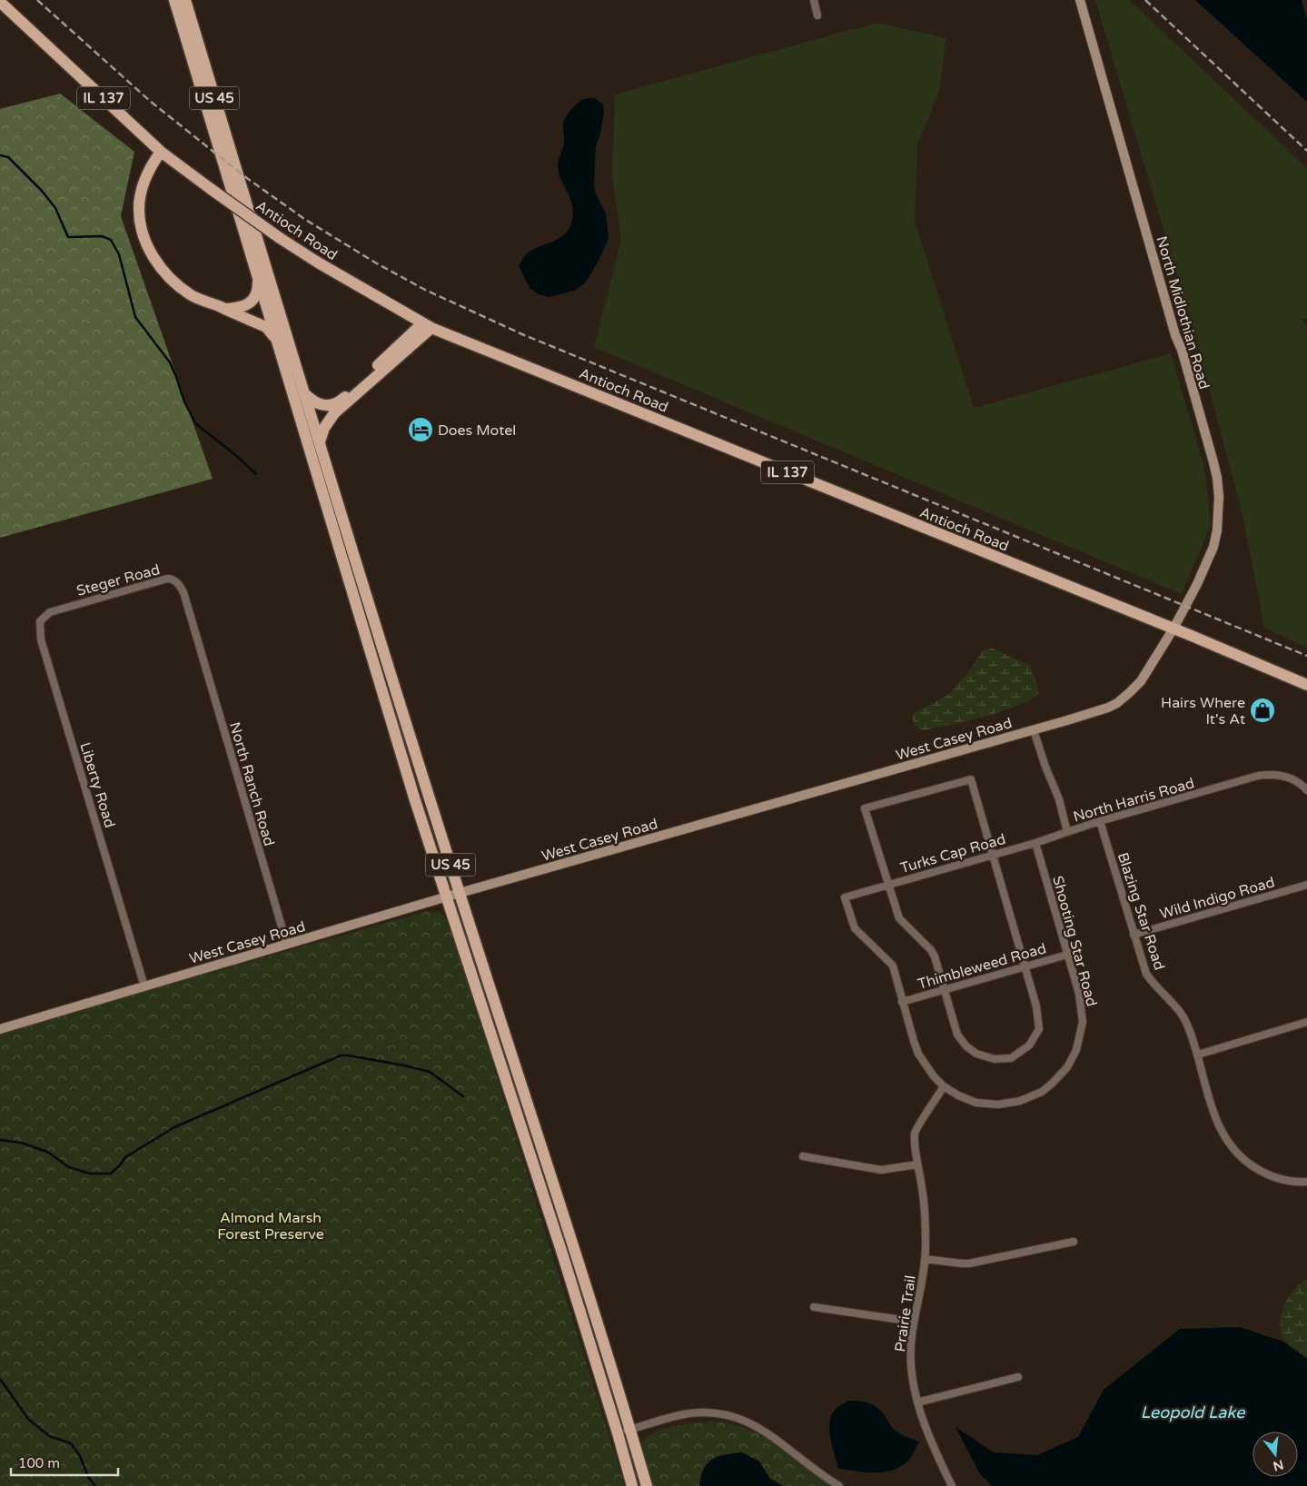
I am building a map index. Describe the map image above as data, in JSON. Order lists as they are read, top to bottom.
{
  "streets": {
    "main road": [
      "IL 137",
      "US 45",
      "Antioch Road",
      "North Midlothian Road",
      "West Casey Road"
    ],
    "street": [
      "Steger Road",
      "North Ranch Road",
      "Liberty Road",
      "North Harris Road",
      "Turks Cap Road",
      "Wild Indigo Road",
      "Blazing Star Road",
      "Shooting Star Road",
      "Thimbleweed Road",
      "Prairie Trail"
    ]
  },
  "crossings": [
    ["US 45", "West Casey Road"],
    ["Antioch Road", "North Midlothian Road"],
    ["Antioch Road", "West Casey Road"],
    ["North Midlothian Road", "West Casey Road"],
    ["Steger Road", "North Ranch Road"],
    ["Steger Road", "Liberty Road"],
    ["West Casey Road", "North Ranch Road"],
    ["West Casey Road", "Liberty Road"],
    ["West Casey Road", "North Harris Road"],
    ["North Harris Road", "Turks Cap Road"],
    ["North Harris Road", "Blazing Star Road"],
    ["Turks Cap Road", "Shooting Star Road"],
    ["Wild Indigo Road", "Blazing Star Road"],
    ["Shooting Star Road", "Thimbleweed Road"],
    ["Shooting Star Road", "Prairie Trail"]
  ],
  "water": ["Leopold Lake"],
  "parks": ["Almond Marsh Forest Preserve"],
  "places": {
    "hotel": ["Does Motel"],
    "shop": ["Hairs Where It's At"]
  },
  "scale_bar": "100 m",
  "north": "bottom"
}
